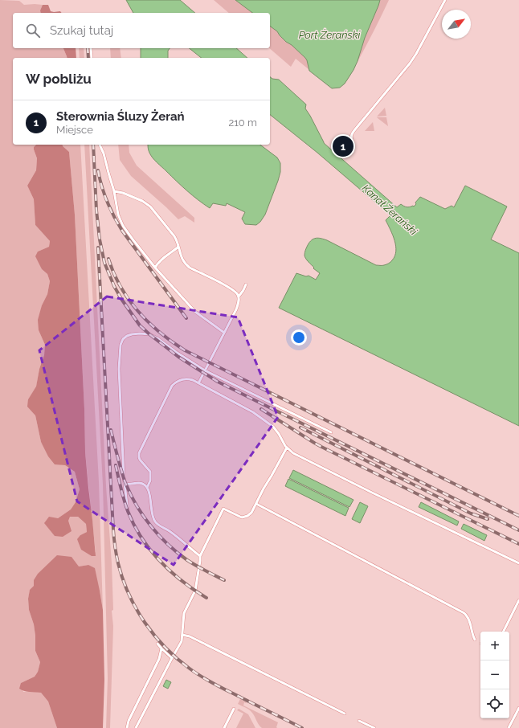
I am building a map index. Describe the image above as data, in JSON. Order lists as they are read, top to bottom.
{
  "water": ["Port Żerański", "Kanał Żerański"],
  "north": "top right",
  "page": {
    "search": "Szukaj tutaj",
    "heading": "W pobliżu",
    "list": [
      {
        "mark": "1",
        "name": "Sterownia Śluzy Żerań",
        "note": "Miejsce",
        "value": "210 m"
      }
    ],
    "pins": "1",
    "map_buttons": ["+", "−"]
  }
}
